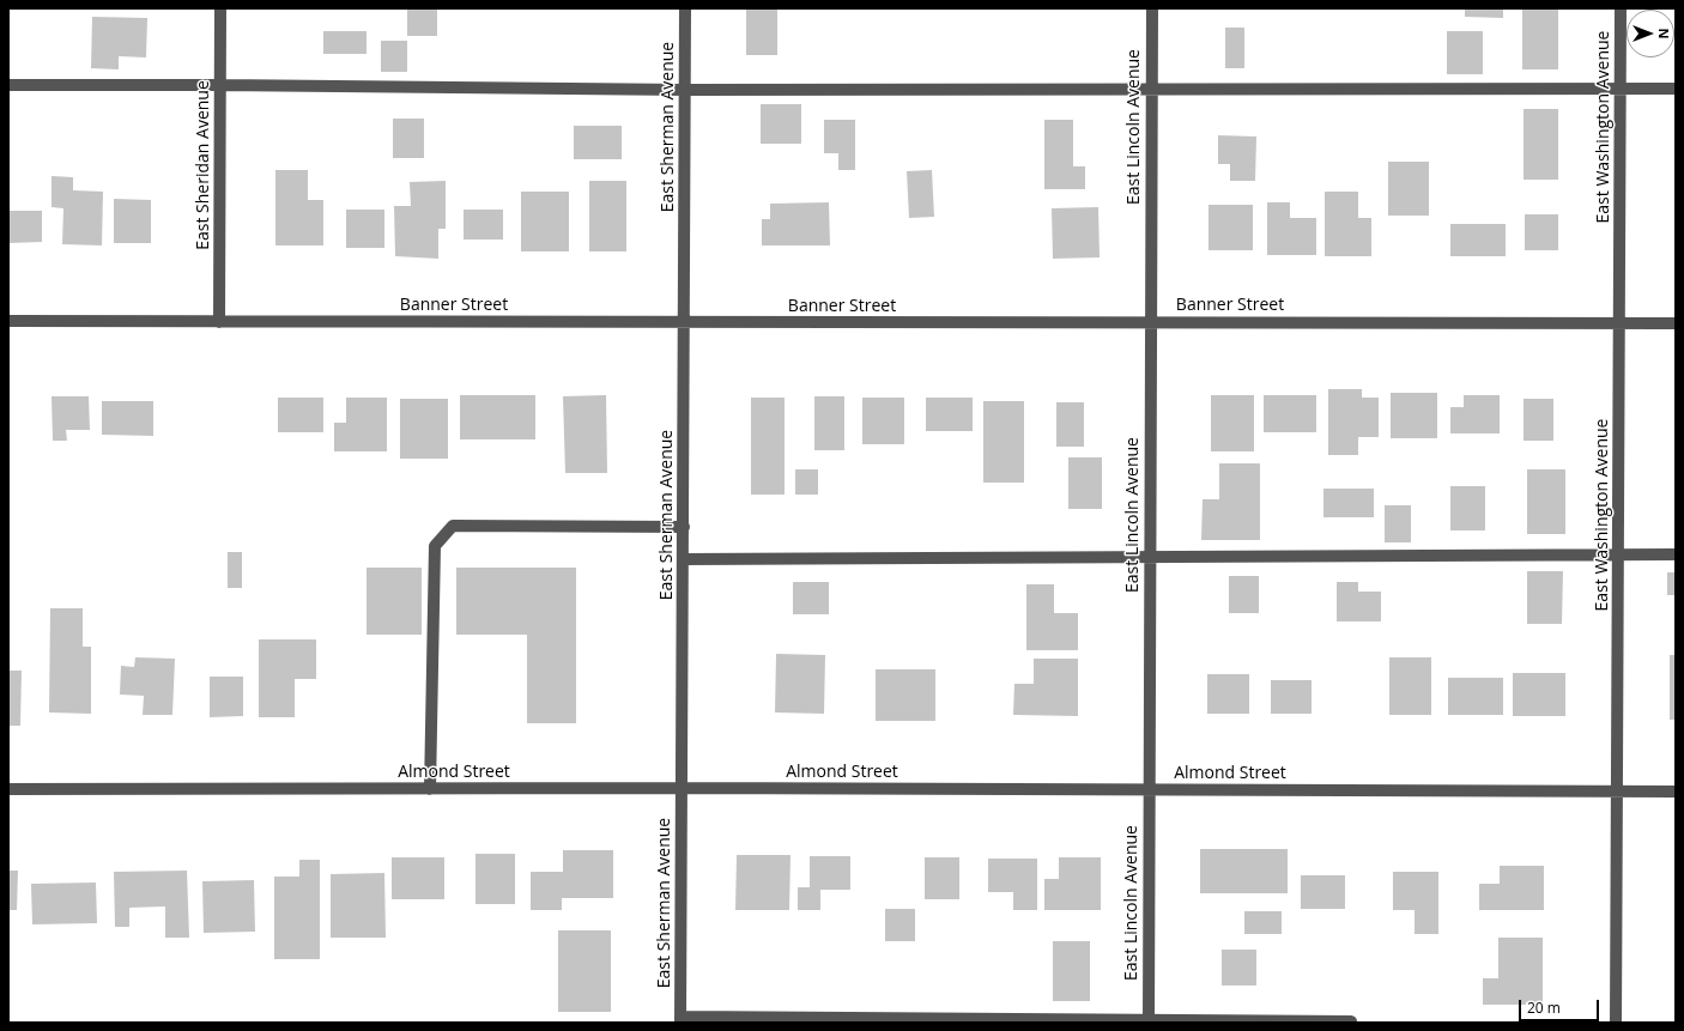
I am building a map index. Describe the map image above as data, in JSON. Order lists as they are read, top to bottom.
{
  "streets": {
    "street": [
      "East Sherman Avenue",
      "East Lincoln Avenue",
      "East Washington Avenue",
      "East Sheridan Avenue",
      "Banner Street",
      "Almond Street"
    ]
  },
  "crossings": [
    ["East Sherman Avenue", "Banner Street"],
    ["East Sherman Avenue", "Almond Street"],
    ["East Lincoln Avenue", "Banner Street"],
    ["East Lincoln Avenue", "Almond Street"],
    ["East Washington Avenue", "Banner Street"],
    ["East Washington Avenue", "Almond Street"],
    ["East Sheridan Avenue", "Banner Street"]
  ],
  "scale_bar": "20 m",
  "north": "right"
}
